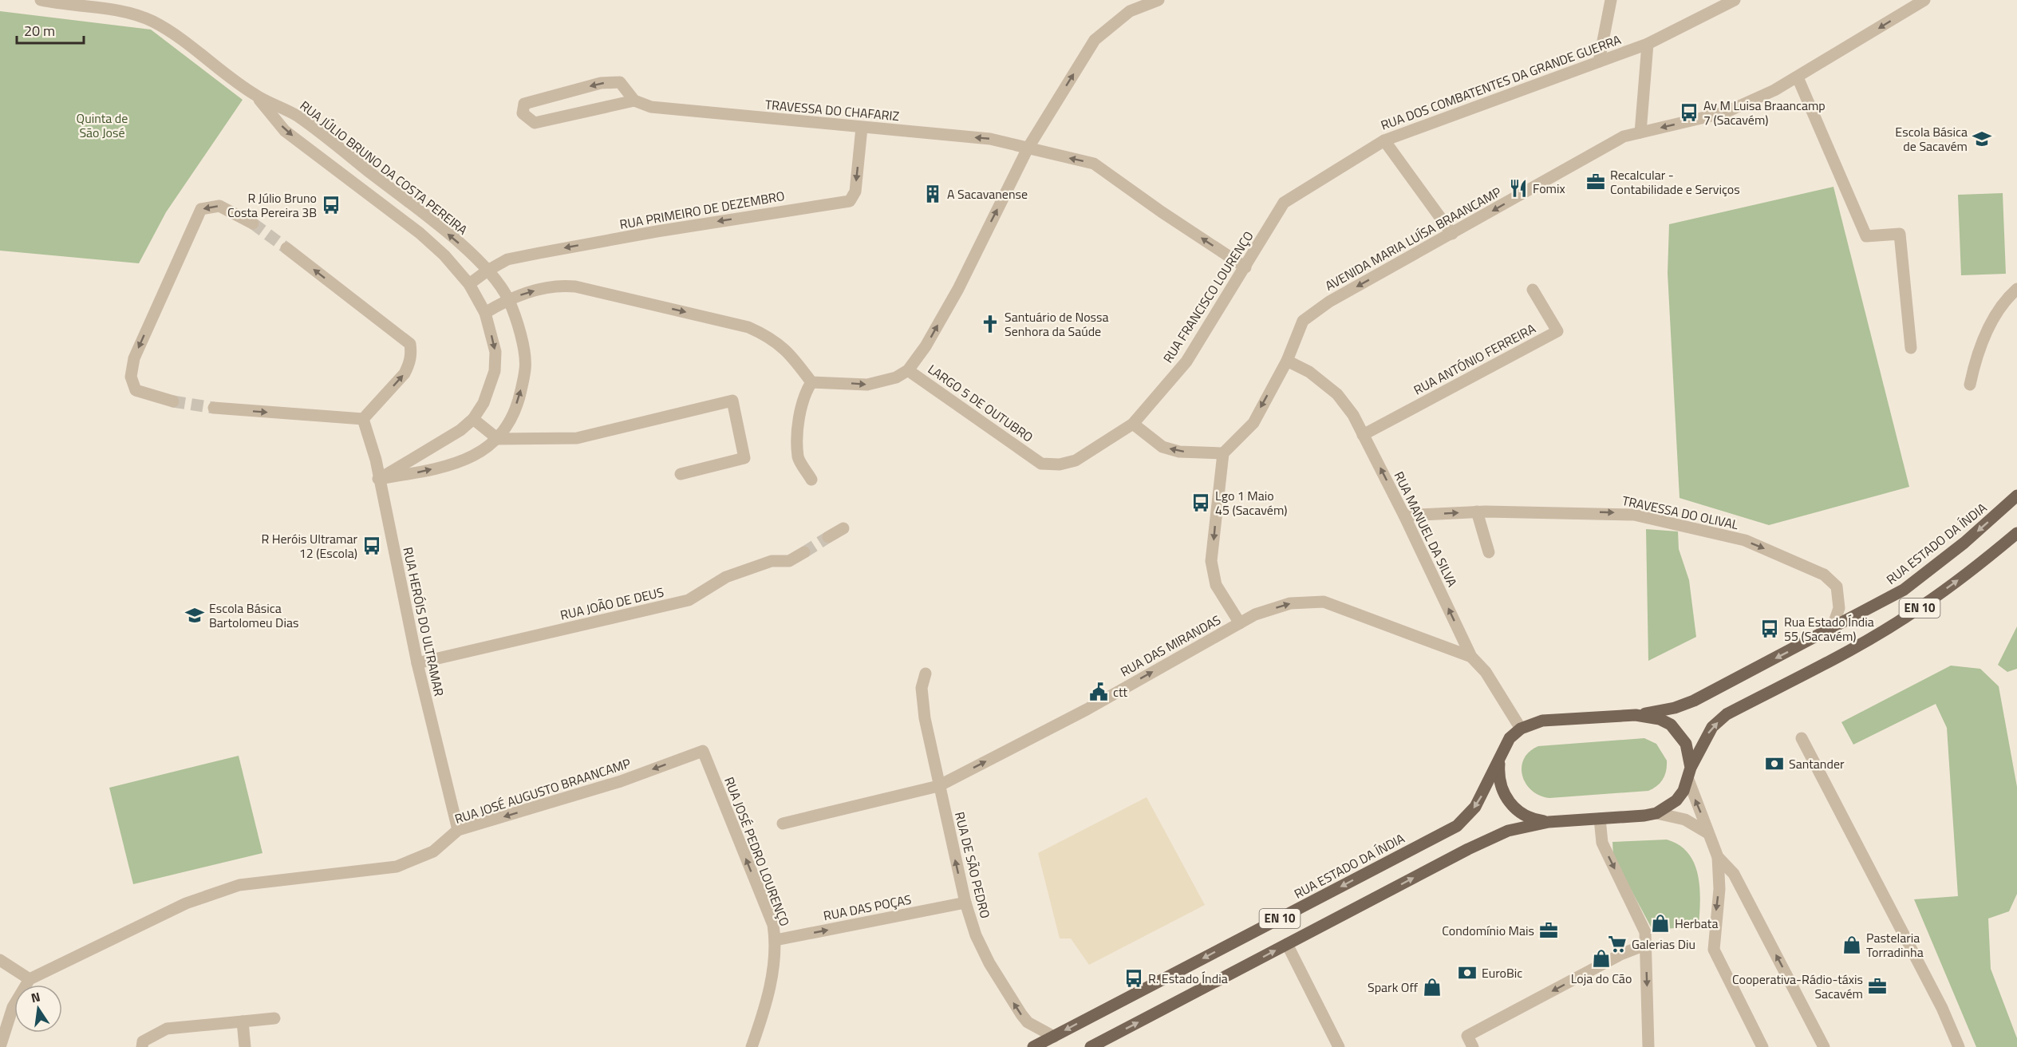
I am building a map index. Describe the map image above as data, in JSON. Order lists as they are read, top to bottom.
{
  "streets": {
    "main road": ["RUA ESTADO DA ÍNDIA", "EN 10"],
    "street": [
      "RUA DOS COMBATENTES DA GRANDE GUERRA",
      "TRAVESSA DO CHAFARIZ",
      "RUA JÚLIO BRUNO DA COSTA PEREIRA",
      "RUA PRIMEIRO DE DEZEMBRO",
      "AVENIDA MARIA LUÍSA BRAANCAMP",
      "RUA FRANCISCO LOURENÇO",
      "RUA ANTÓNIO FERREIRA",
      "LARGO 5 DE OUTUBRO",
      "TRAVESSA DO OLIVAL",
      "RUA MANUEL DA SILVA",
      "RUA JOÃO DE DEUS",
      "RUA HERÓIS DO ULTRAMAR",
      "RUA DAS MIRANDAS",
      "RUA JOSÉ AUGUSTO BRAANCAMP",
      "RUA JOSÉ PEDRO LOURENÇO",
      "RUA DE SÃO PEDRO",
      "RUA DAS POÇAS"
    ]
  },
  "crossings": [
    ["RUA DOS COMBATENTES DA GRANDE GUERRA", "RUA FRANCISCO LOURENÇO"],
    ["TRAVESSA DO CHAFARIZ", "RUA PRIMEIRO DE DEZEMBRO"],
    ["TRAVESSA DO CHAFARIZ", "RUA FRANCISCO LOURENÇO"],
    ["RUA JÚLIO BRUNO DA COSTA PEREIRA", "RUA PRIMEIRO DE DEZEMBRO"],
    ["RUA JÚLIO BRUNO DA COSTA PEREIRA", "RUA HERÓIS DO ULTRAMAR"],
    ["AVENIDA MARIA LUÍSA BRAANCAMP", "RUA MANUEL DA SILVA"],
    ["RUA FRANCISCO LOURENÇO", "LARGO 5 DE OUTUBRO"],
    ["RUA ANTÓNIO FERREIRA", "RUA MANUEL DA SILVA"],
    ["TRAVESSA DO OLIVAL", "RUA MANUEL DA SILVA"],
    ["TRAVESSA DO OLIVAL", "RUA ESTADO DA ÍNDIA"],
    ["RUA MANUEL DA SILVA", "RUA ESTADO DA ÍNDIA"],
    ["RUA MANUEL DA SILVA", "RUA DAS MIRANDAS"],
    ["RUA ESTADO DA ÍNDIA", "EN 10"],
    ["RUA ESTADO DA ÍNDIA", "RUA DE SÃO PEDRO"],
    ["RUA JOÃO DE DEUS", "RUA HERÓIS DO ULTRAMAR"],
    ["RUA HERÓIS DO ULTRAMAR", "RUA JOSÉ AUGUSTO BRAANCAMP"],
    ["RUA DAS MIRANDAS", "RUA DE SÃO PEDRO"],
    ["RUA JOSÉ AUGUSTO BRAANCAMP", "RUA JOSÉ PEDRO LOURENÇO"],
    ["RUA JOSÉ PEDRO LOURENÇO", "RUA DAS POÇAS"],
    ["RUA DE SÃO PEDRO", "RUA DAS POÇAS"]
  ],
  "one_way": [
    "RUA PRIMEIRO DE DEZEMBRO",
    "AVENIDA MARIA LUÍSA BRAANCAMP",
    "LARGO 5 DE OUTUBRO",
    "TRAVESSA DO OLIVAL",
    "RUA MANUEL DA SILVA",
    "RUA DAS MIRANDAS",
    "RUA JOSÉ AUGUSTO BRAANCAMP",
    "RUA JOSÉ PEDRO LOURENÇO",
    "RUA DE SÃO PEDRO",
    "RUA DAS POÇAS"
  ],
  "parks": ["Quinta de São José"],
  "places": {
    "bus stop": [
      "Av M Luisa Braancamp 7 (Sacavém)",
      "R Júlio Bruno Costa Pereira 3B",
      "Lgo 1 Maio 45 (Sacavém)",
      "R Heróis Ultramar 12 (Escola)",
      "Rua Estado Índia 55 (Sacavém)",
      "R. Estado Índia"
    ],
    "school or university": ["Escola Básica de Sacavém", "Escola Básica Bartolomeu Dias"],
    "office": ["Recalcular - Contabilidade e Serviços", "Condomínio Mais", "Cooperativa-Rádio-táxis Sacavém"],
    "restaurant": ["Fomix"],
    "building": ["A Sacavanense"],
    "church": ["Santuário de Nossa Senhora da Saúde"],
    "public building": ["ctt"],
    "bank": ["Santander", "EuroBic"],
    "shop": [
      "Herbata",
      "Pastelaria Torradinha",
      "Loja do Cão",
      "Spark Off"
    ],
    "supermarket": ["Galerias Diu"]
  },
  "scale_bar": "20 m",
  "north": "top"
}
